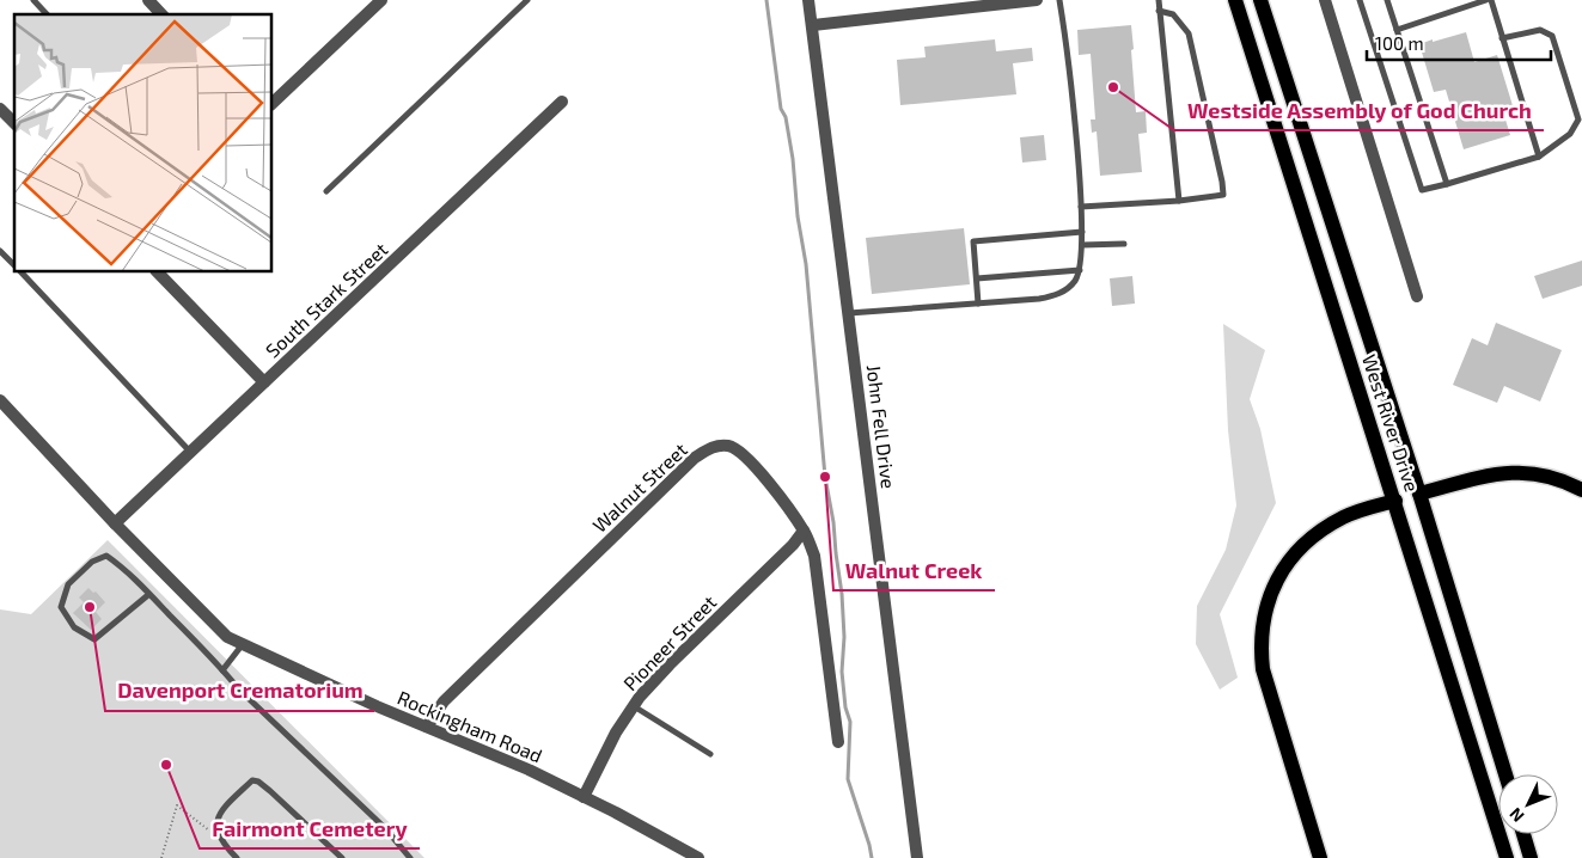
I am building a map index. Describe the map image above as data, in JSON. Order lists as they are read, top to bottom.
{
  "streets": {
    "main road": ["West River Drive"],
    "street": [
      "South Stark Street",
      "John Fell Drive",
      "Walnut Street",
      "Pioneer Street",
      "Rockingham Road"
    ]
  },
  "crossings": [
    ["South Stark Street", "Rockingham Road"],
    ["Walnut Street", "Pioneer Street"],
    ["Walnut Street", "Rockingham Road"],
    ["Pioneer Street", "Rockingham Road"]
  ],
  "places": [
    "Westside Assembly of God Church",
    "Walnut Creek",
    "Davenport Crematorium",
    "Fairmont Cemetery"
  ],
  "scale_bar": "100 m",
  "north": "bottom left"
}
